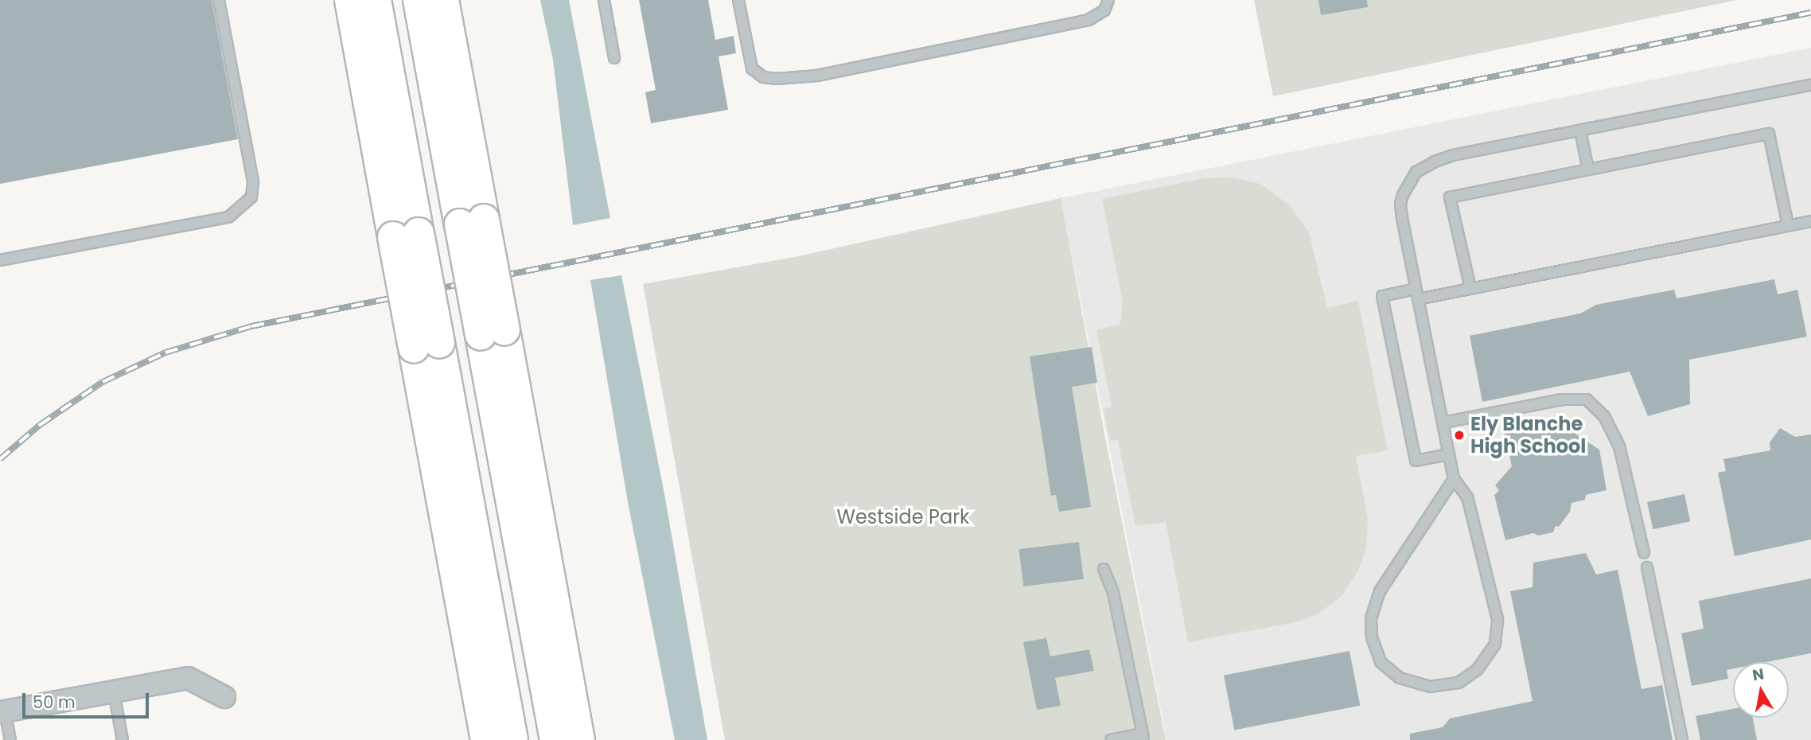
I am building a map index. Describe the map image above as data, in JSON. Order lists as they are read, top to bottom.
{
  "parks": ["Westside Park"],
  "places": ["Ely Blanche High School"],
  "scale_bar": "50 m",
  "north": "top"
}
